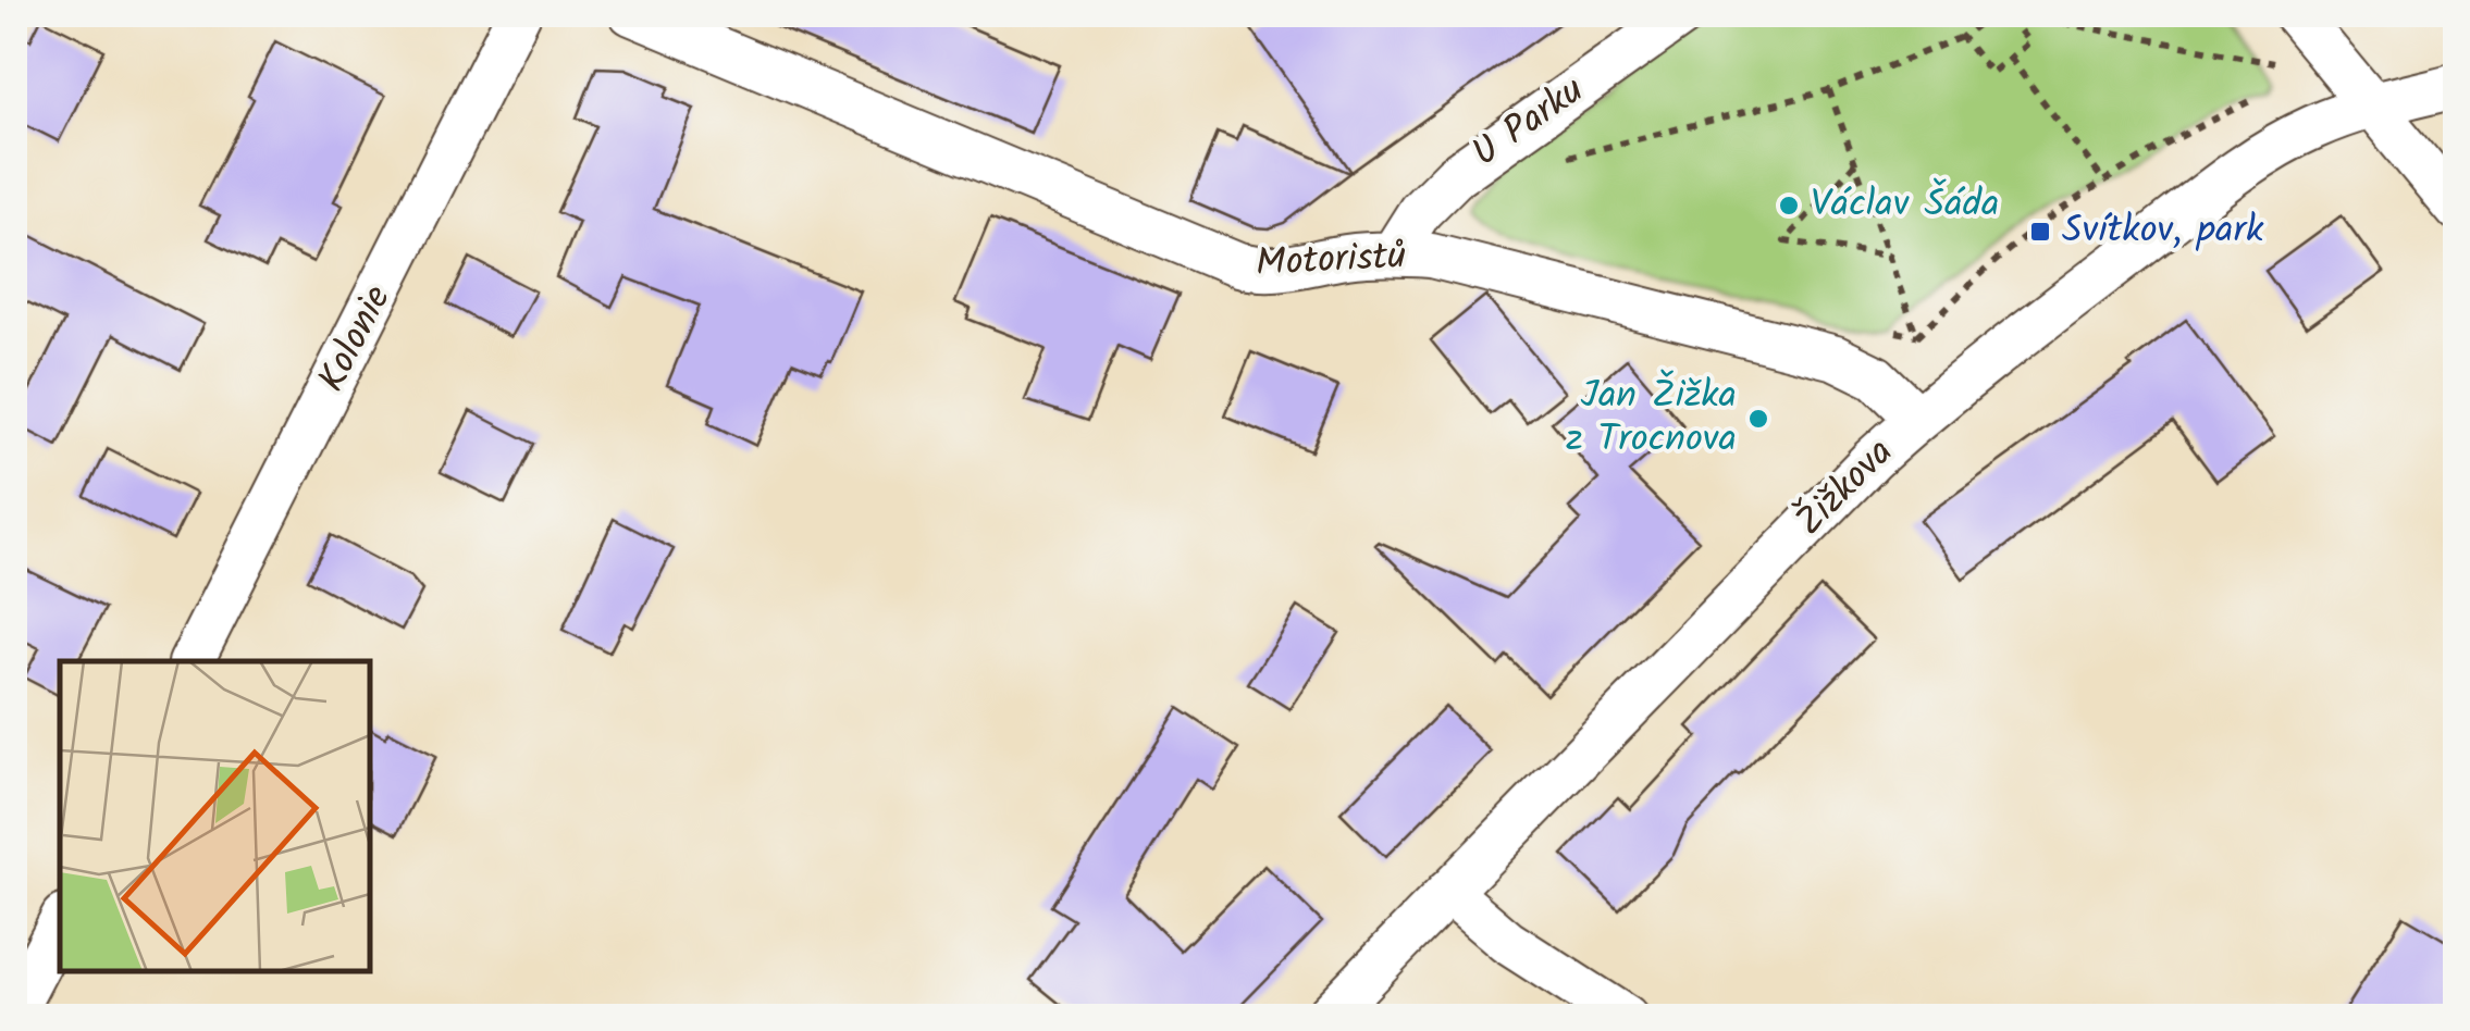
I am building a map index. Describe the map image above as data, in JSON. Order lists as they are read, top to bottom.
{
  "streets": {
    "street": [
      "U Parku",
      "Motoristů",
      "Kolonie",
      "Žižkova"
    ]
  },
  "crossings": [
    ["U Parku", "Motoristů"],
    ["Motoristů", "Žižkova"]
  ],
  "places": {
    "other": ["Václav Šáda", "Jan Žižka z Trocnova"],
    "transit": ["Svítkov, park"]
  }
}
